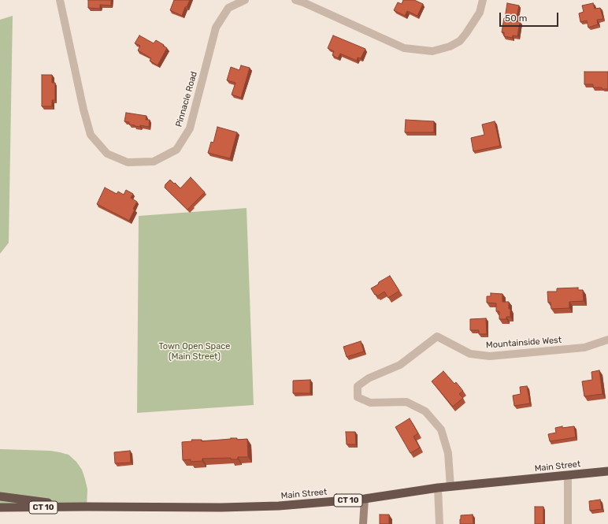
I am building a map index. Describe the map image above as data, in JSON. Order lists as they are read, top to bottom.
{
  "streets": {
    "highway": ["Main Street", "CT 10"],
    "street": ["Pinnacle Road", "Mountainside West"]
  },
  "crossings": [
    ["Mountainside West", "Main Street"]
  ],
  "parks": ["Town Open Space (Main Street)"],
  "scale_bar": "50 m"
}
